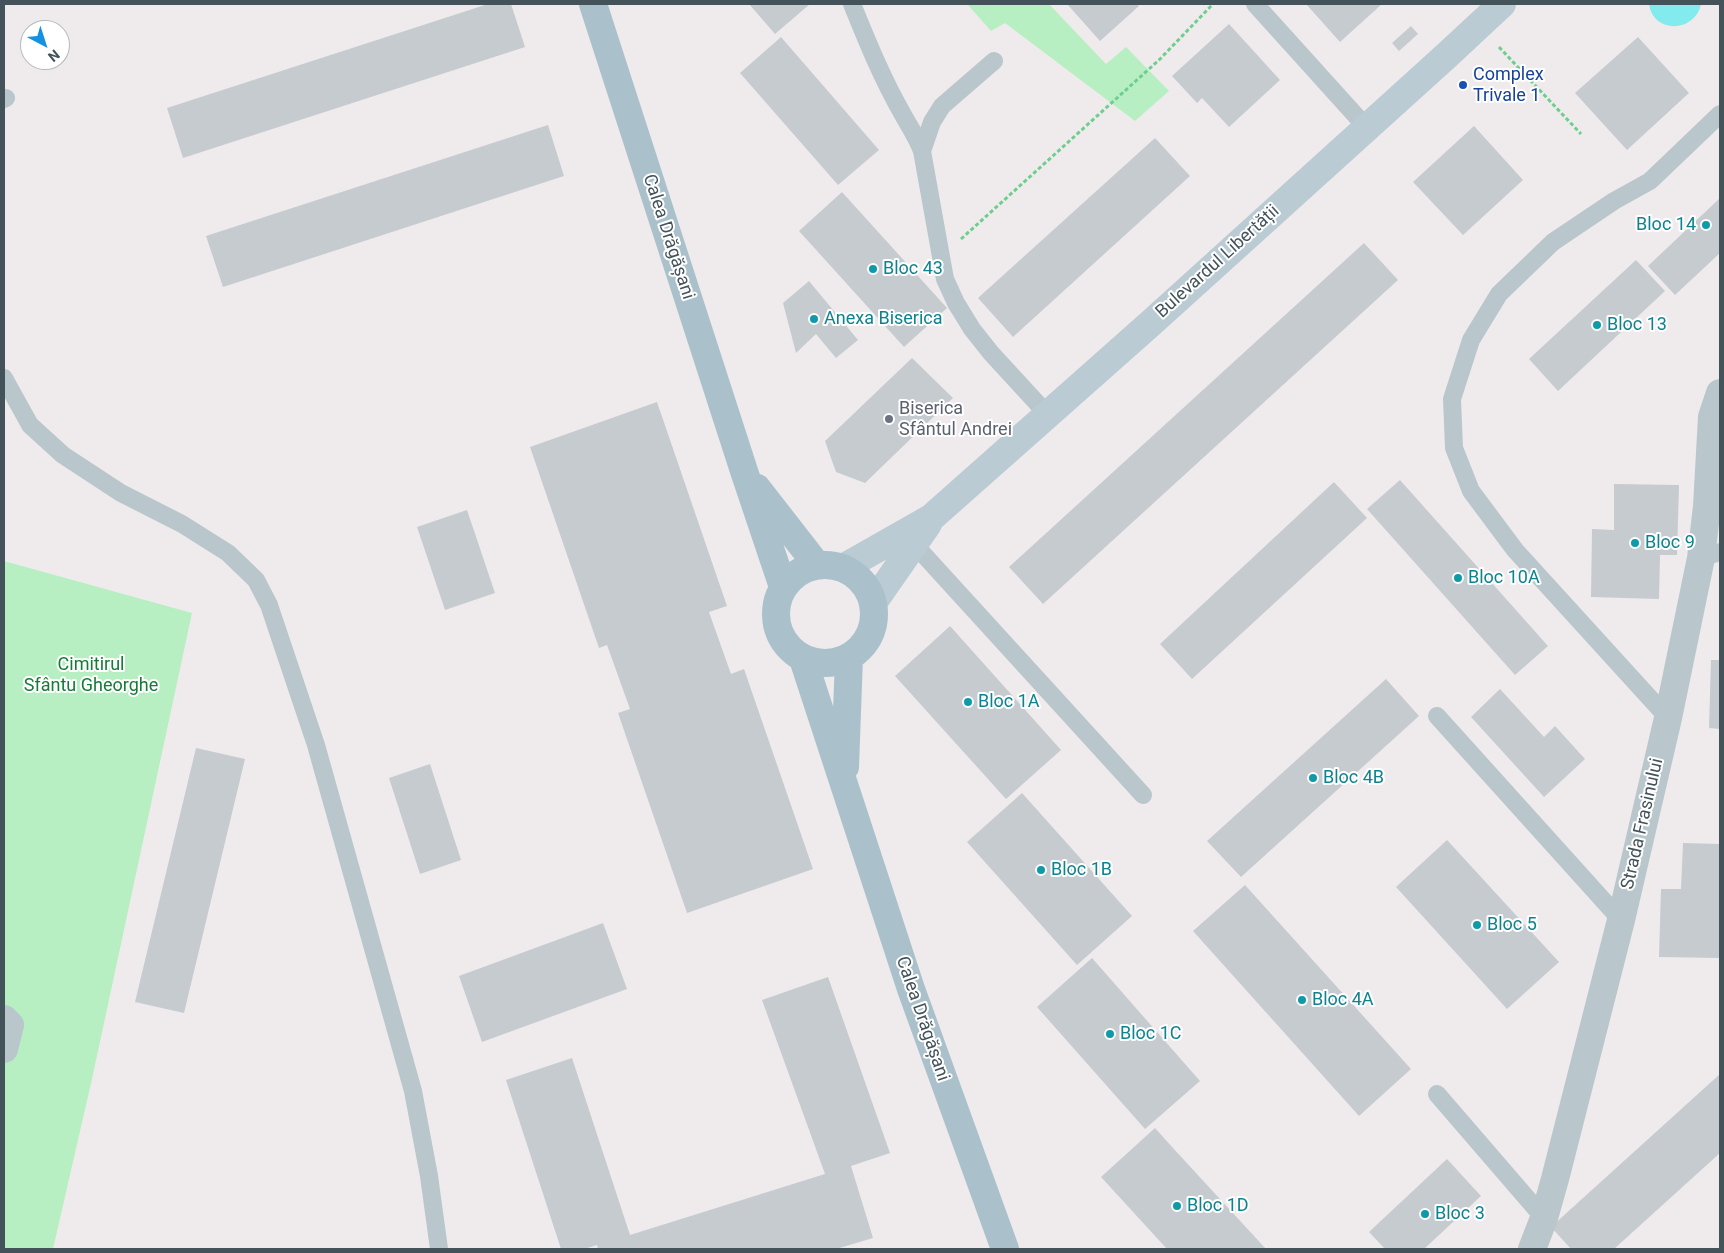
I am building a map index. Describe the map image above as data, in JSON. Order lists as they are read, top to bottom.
{
  "streets": {
    "main road": ["Calea Drăgășani", "Bulevardul Libertății"],
    "street": ["Strada Frasinului"]
  },
  "crossings": [
    ["Calea Drăgășani", "Bulevardul Libertății"]
  ],
  "parks": ["Cimitirul Sfântu Gheorghe"],
  "places": [
    "Complex Trivale 1",
    "Bloc 14",
    "Bloc 43",
    "Anexa Biserica",
    "Bloc 13",
    "Biserica Sfântul Andrei",
    "Bloc 9",
    "Bloc 10A",
    "Bloc 1A",
    "Bloc 4B",
    "Bloc 1B",
    "Bloc 5",
    "Bloc 4A",
    "Bloc 1C",
    "Bloc 1D",
    "Bloc 3"
  ],
  "north": "bottom right"
}
